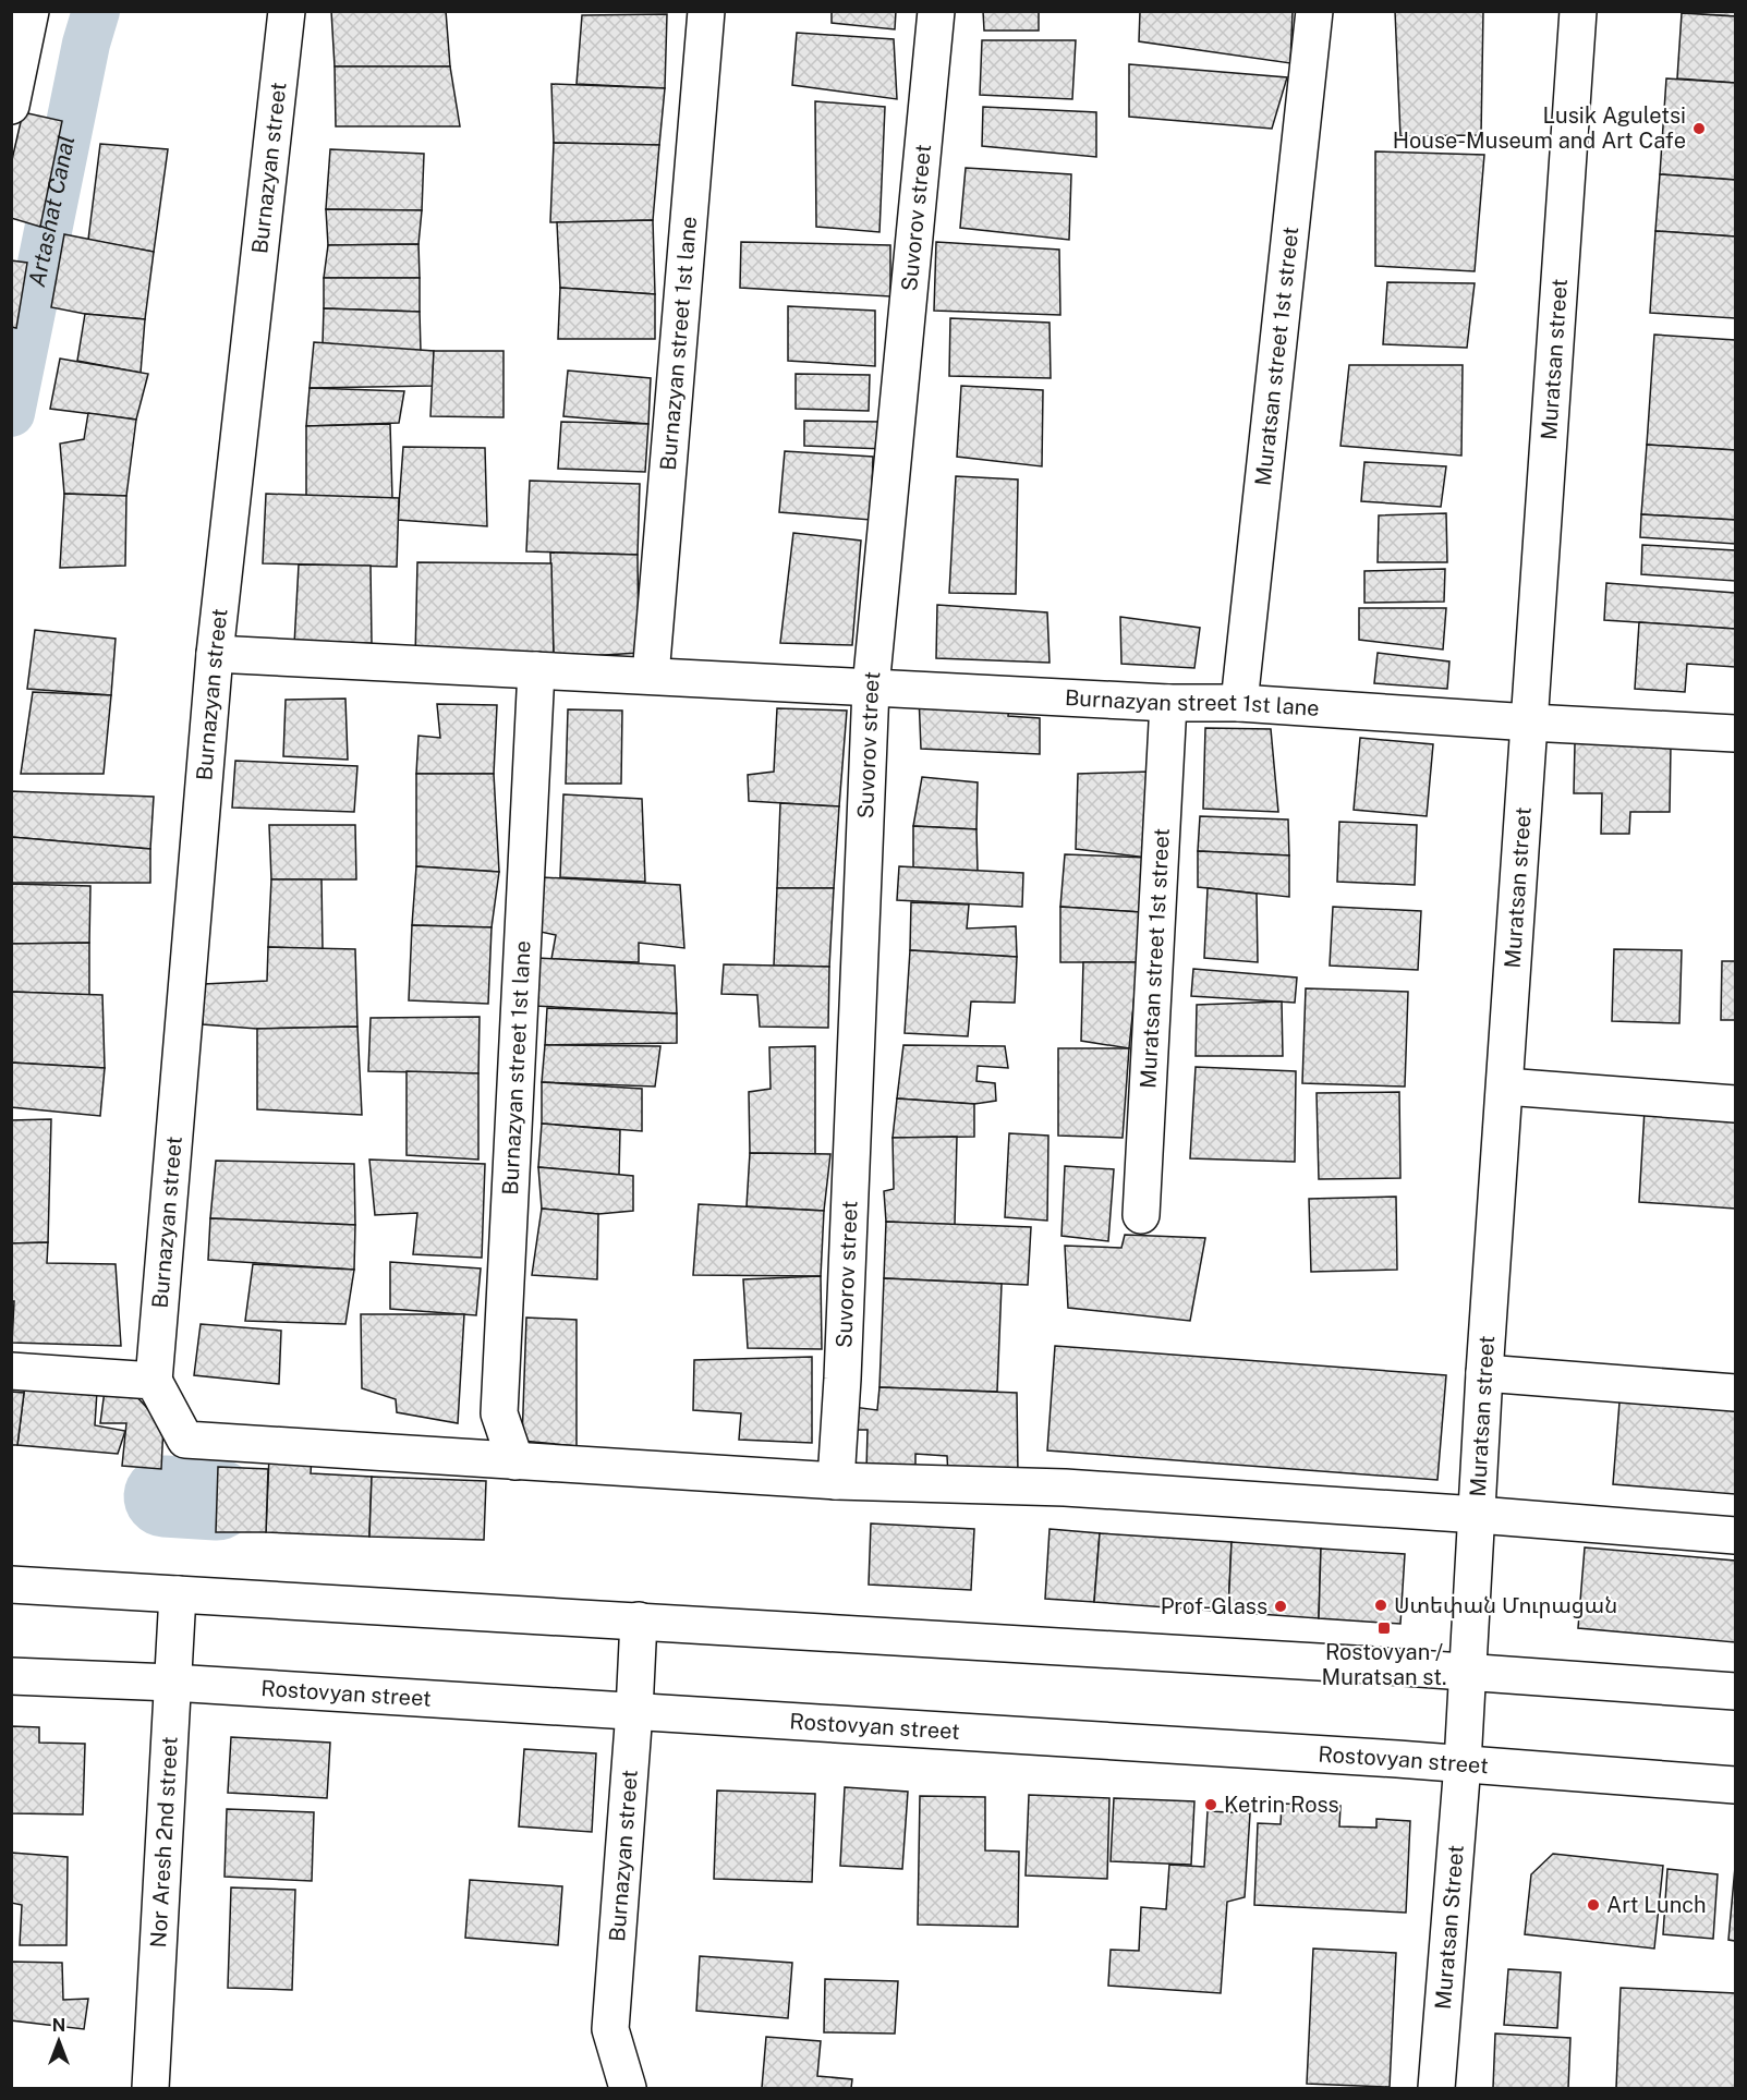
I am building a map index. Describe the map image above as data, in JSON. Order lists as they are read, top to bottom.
{
  "streets": {
    "street": [
      "Burnazyan street",
      "Suvorov street",
      "Burnazyan street 1st lane",
      "Muratsan street 1st street",
      "Muratsan street",
      "Rostovyan street",
      "Nor Aresh 2nd street",
      "Muratsan Street"
    ]
  },
  "crossings": [
    ["Burnazyan street", "Burnazyan street 1st lane"],
    ["Burnazyan street", "Rostovyan street"],
    ["Suvorov street", "Burnazyan street 1st lane"],
    ["Burnazyan street 1st lane", "Muratsan street 1st street"],
    ["Burnazyan street 1st lane", "Muratsan street"],
    ["Muratsan street", "Rostovyan street"],
    ["Muratsan street", "Muratsan Street"],
    ["Rostovyan street", "Nor Aresh 2nd street"],
    ["Rostovyan street", "Muratsan Street"]
  ],
  "water": ["Artashat Canal"],
  "places": {
    "other": [
      "Lusik Aguletsi House-Museum and Art Cafe",
      "Ստեփան Մուրացան",
      "Prof-Glass",
      "Ketrin Ross",
      "Art Lunch"
    ],
    "transit": ["Rostovyan / Muratsan st."]
  },
  "north": "top"
}
